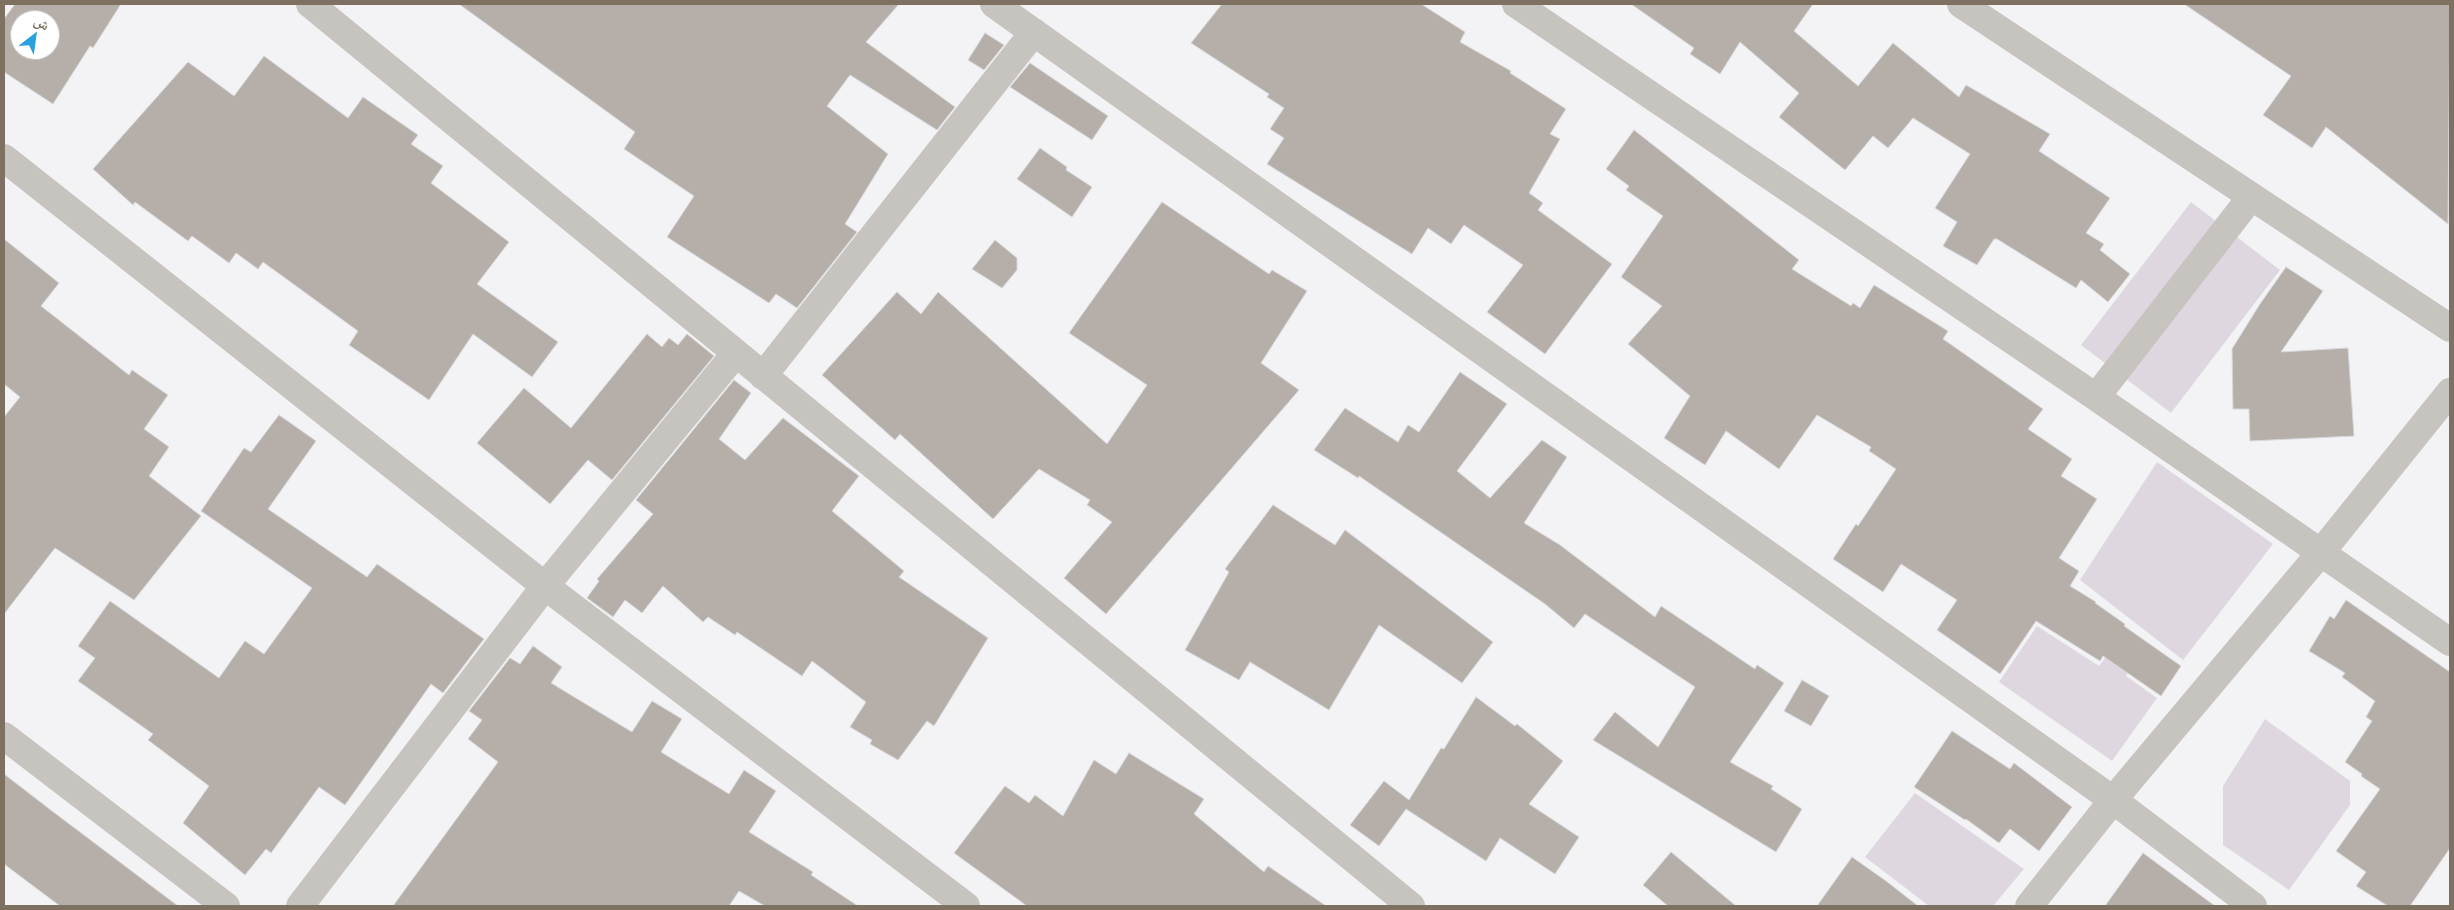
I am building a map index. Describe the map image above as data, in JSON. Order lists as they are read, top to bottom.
{
  "north": "top right"
}
